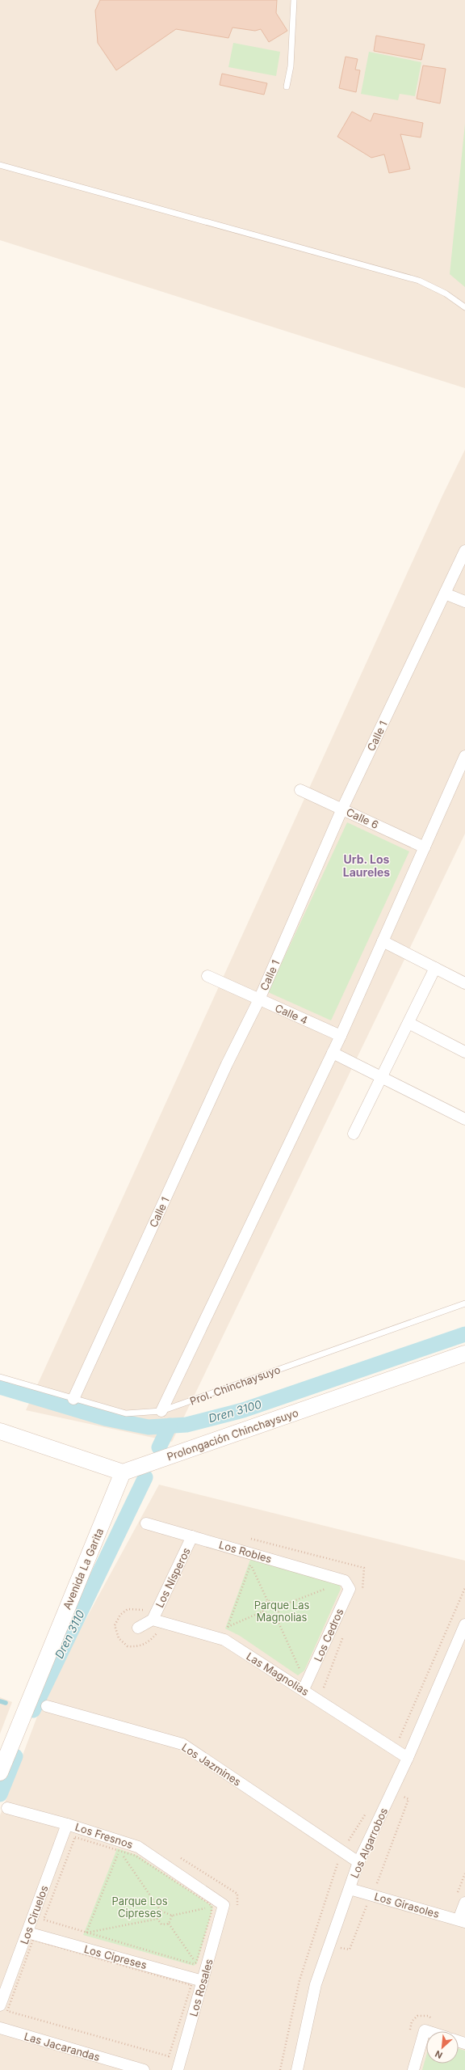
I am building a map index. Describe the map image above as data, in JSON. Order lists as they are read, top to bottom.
{
  "streets": {
    "street": [
      "Calle 1",
      "Calle 6",
      "Calle 4",
      "Prolongación Chinchaysuyo",
      "Los Robles",
      "Avenida La Garita",
      "Los Nísperos",
      "Los Cedros",
      "Las Magnolias",
      "Los Jazmines",
      "Los Fresnos",
      "Los Algarrobos",
      "Los Girasoles",
      "Los Ciruelos",
      "Los Cipreses",
      "Los Rosales",
      "Las Jacarandas"
    ],
    "lane": ["Prol. Chinchaysuyo"]
  },
  "crossings": [
    ["Calle 1", "Calle 6"],
    ["Calle 1", "Calle 4"],
    ["Calle 1", "Prol. Chinchaysuyo"],
    ["Prolongación Chinchaysuyo", "Avenida La Garita"],
    ["Los Robles", "Los Nísperos"],
    ["Los Robles", "Los Cedros"],
    ["Los Nísperos", "Las Magnolias"],
    ["Los Cedros", "Las Magnolias"],
    ["Las Magnolias", "Los Algarrobos"],
    ["Los Jazmines", "Los Algarrobos"],
    ["Los Fresnos", "Los Ciruelos"],
    ["Los Fresnos", "Los Rosales"],
    ["Los Algarrobos", "Los Girasoles"],
    ["Los Ciruelos", "Los Cipreses"],
    ["Los Cipreses", "Los Rosales"]
  ],
  "districts": ["Urb. Los Laureles"],
  "water": ["Dren 3100", "Dren 3110"],
  "parks": ["Parque Las Magnolias", "Parque Los Cipreses"],
  "north": "bottom left"
}
